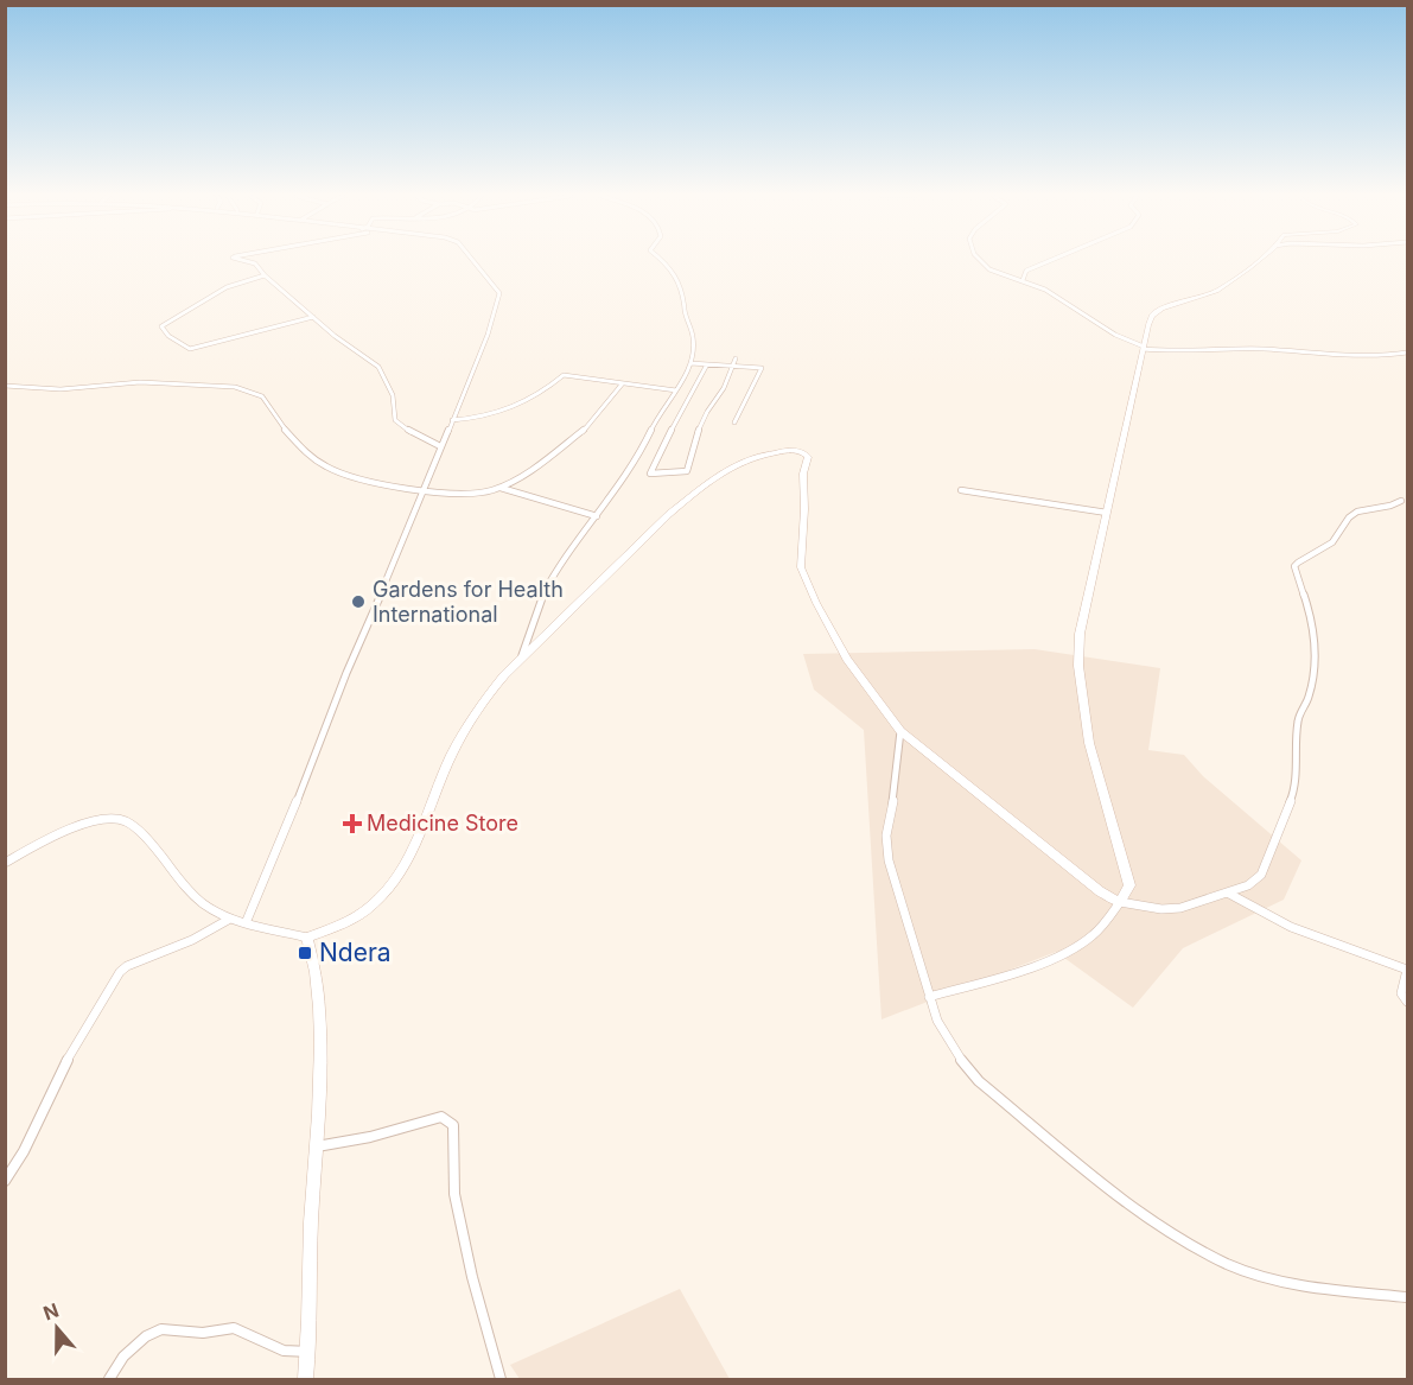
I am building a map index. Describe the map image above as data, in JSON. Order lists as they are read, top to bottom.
{
  "places": {
    "other": ["Gardens for Health International"],
    "health": ["Medicine Store"],
    "transit": ["Ndera"]
  },
  "north": "top"
}
